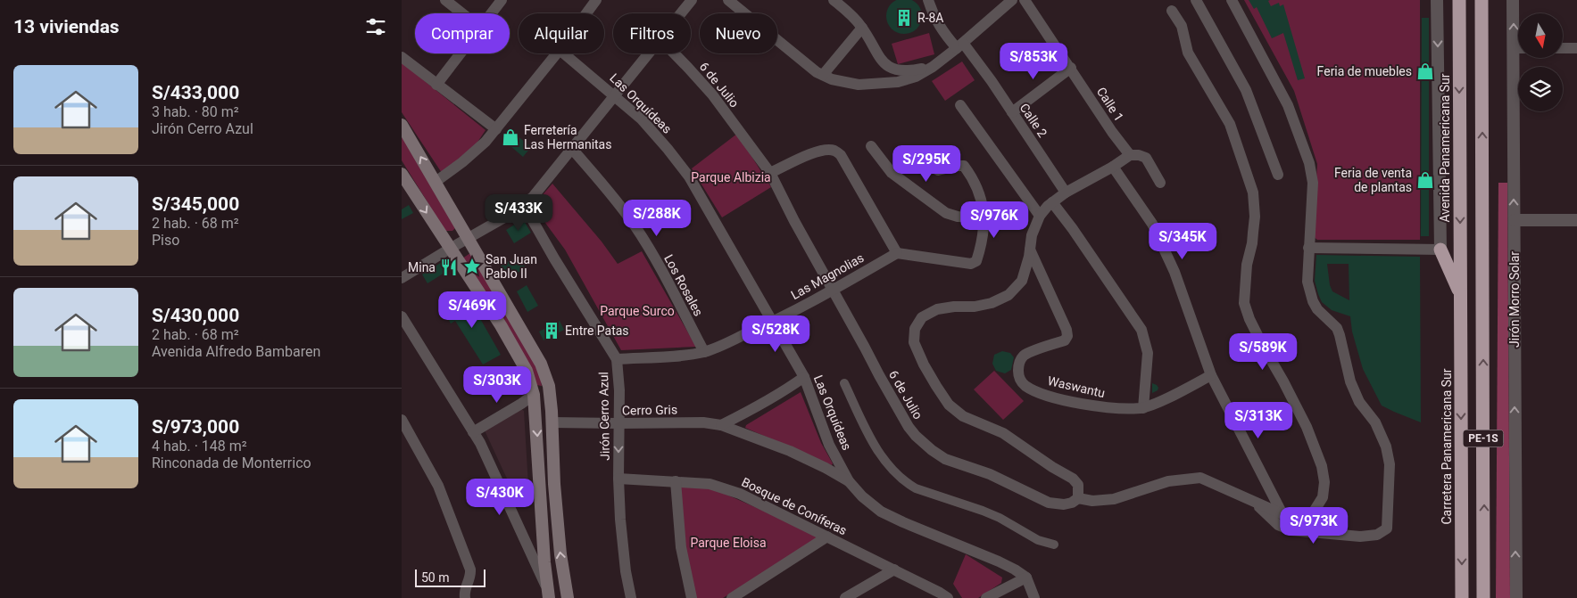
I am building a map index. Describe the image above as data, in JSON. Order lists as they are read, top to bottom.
{
  "streets": {
    "highway": ["Avenida Panamericana Sur", "PE-1S", "Carretera Panamericana Sur"],
    "street": [
      "6 de Julio",
      "Las Orquídeas",
      "Calle 1",
      "Calle 2",
      "Las Magnolias",
      "Los Rosales",
      "Jirón Morro Solar",
      "Waswantu",
      "Cerro Gris",
      "Jirón Cerro Azul",
      "Bosque de Coníferas"
    ]
  },
  "crossings": [
    ["6 de Julio", "Las Magnolias"],
    ["Las Orquídeas", "Las Magnolias"],
    ["Las Orquídeas", "Cerro Gris"],
    ["Avenida Panamericana Sur", "Carretera Panamericana Sur"],
    ["Las Magnolias", "Los Rosales"],
    ["Las Magnolias", "Jirón Cerro Azul"],
    ["Cerro Gris", "Jirón Cerro Azul"],
    ["Jirón Cerro Azul", "Bosque de Coníferas"]
  ],
  "one_way": ["Avenida Panamericana Sur", "Jirón Morro Solar"],
  "parks": ["Parque Albizia", "Parque Surco", "Parque Eloisa"],
  "places": {
    "building": ["R-8A", "Entre Patas"],
    "shop": ["Feria de muebles", "Ferretería Las Hermanitas", "Feria de venta de plantas"],
    "place": ["San Juan Pablo II"],
    "restaurant": ["Mina"]
  },
  "scale_bar": "50 m",
  "north": "bottom",
  "page": {
    "heading": "13 viviendas",
    "chip": [
      "Comprar",
      "Alquilar",
      "Filtros",
      "Nuevo"
    ],
    "price": [
      "S/853K",
      "S/295K",
      "S/433K",
      "S/288K",
      "S/976K",
      "S/345K",
      "S/469K",
      "S/528K",
      "S/589K",
      "S/303K",
      "S/313K",
      "S/430K",
      "S/973K"
    ],
    "list": [
      {
        "name": "S/433,000",
        "note": "3 hab. · 80 m² · Jirón Cerro Azul"
      },
      {
        "name": "S/345,000",
        "note": "2 hab. · 68 m² · Piso"
      },
      {
        "name": "S/430,000",
        "note": "2 hab. · 68 m² · Avenida Alfredo Bambaren"
      },
      {
        "name": "S/973,000",
        "note": "4 hab. · 148 m² · Rinconada de Monterrico"
      }
    ],
    "scale": "50 m"
  }
}
